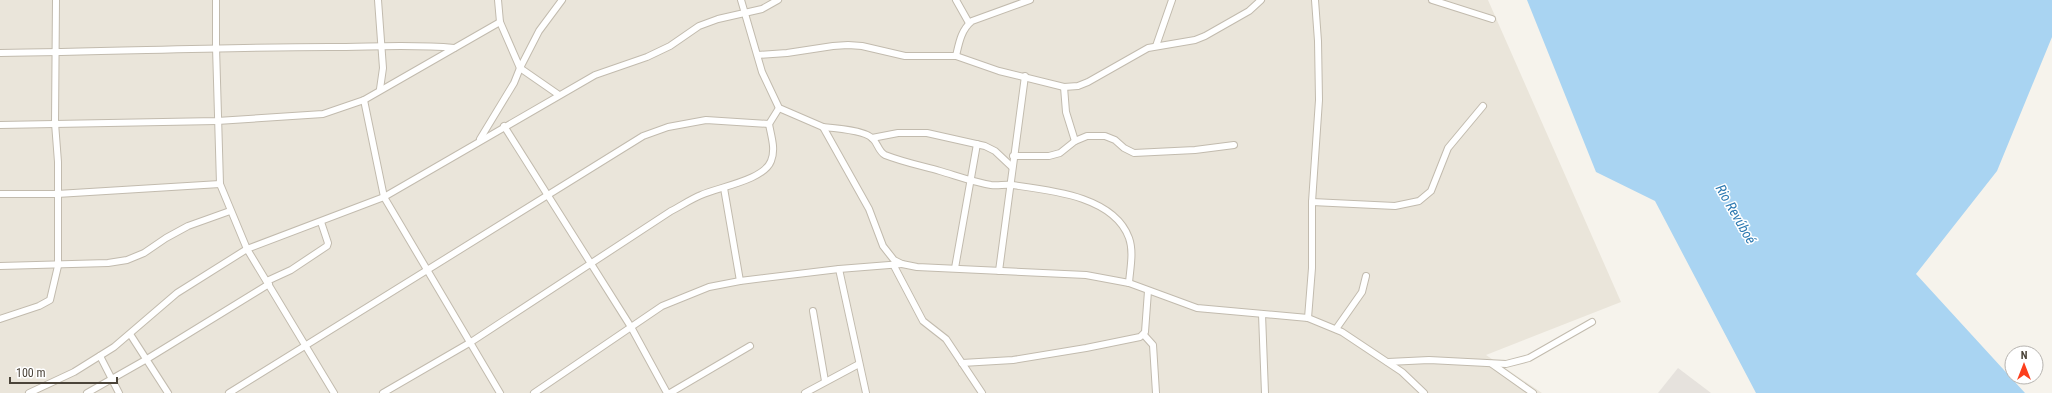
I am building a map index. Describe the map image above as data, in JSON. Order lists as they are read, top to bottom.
{
  "water": ["Rio Revúboé"],
  "scale_bar": "100 m",
  "north": "top"
}
